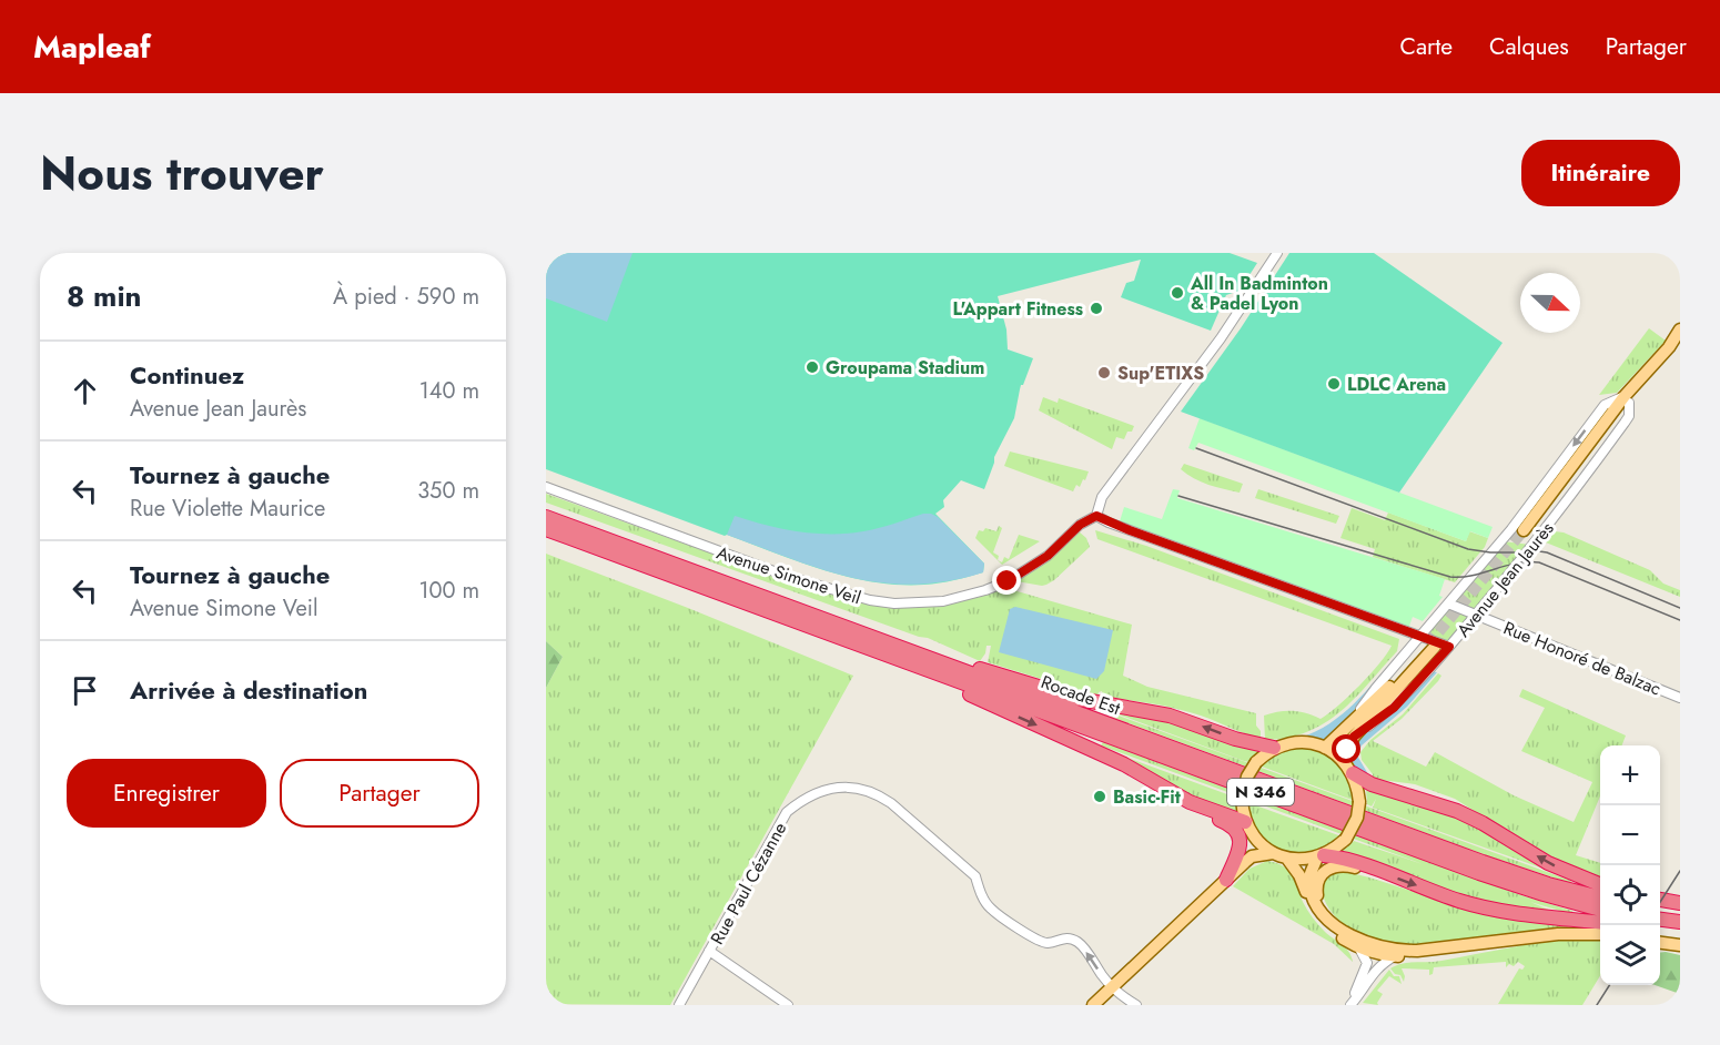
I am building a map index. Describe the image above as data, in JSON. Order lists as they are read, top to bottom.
{
  "streets": {
    "highway": ["Rocade Est", "N 346"],
    "main road": ["Avenue Jean Jaurès"],
    "street": ["Avenue Simone Veil", "Rue Honoré de Balzac", "Rue Paul Cézanne"]
  },
  "crossings": [
    ["Avenue Jean Jaurès", "Rue Honoré de Balzac"]
  ],
  "places": [
    "All In Badminton & Padel Lyon",
    "L'Appart Fitness",
    "Groupama Stadium",
    "Sup'ETIXS",
    "LDLC Arena",
    "Basic-Fit"
  ],
  "north": "right",
  "page": {
    "header": "Mapleaf",
    "nav": ["Carte", "Calques", "Partager"],
    "title": "Nous trouver",
    "buttons": [
      "Itinéraire",
      ["Enregistrer", "Partager"]
    ],
    "heading": ["8 min", "À pied · 590 m"],
    "list": [
      ["Continuez", "Avenue Jean Jaurès", "140 m"],
      ["Tournez à gauche", "Rue Violette Maurice", "350 m"],
      ["Tournez à gauche", "Avenue Simone Veil", "100 m"],
      "Arrivée à destination"
    ],
    "map_buttons": ["+", "−"]
  }
}
